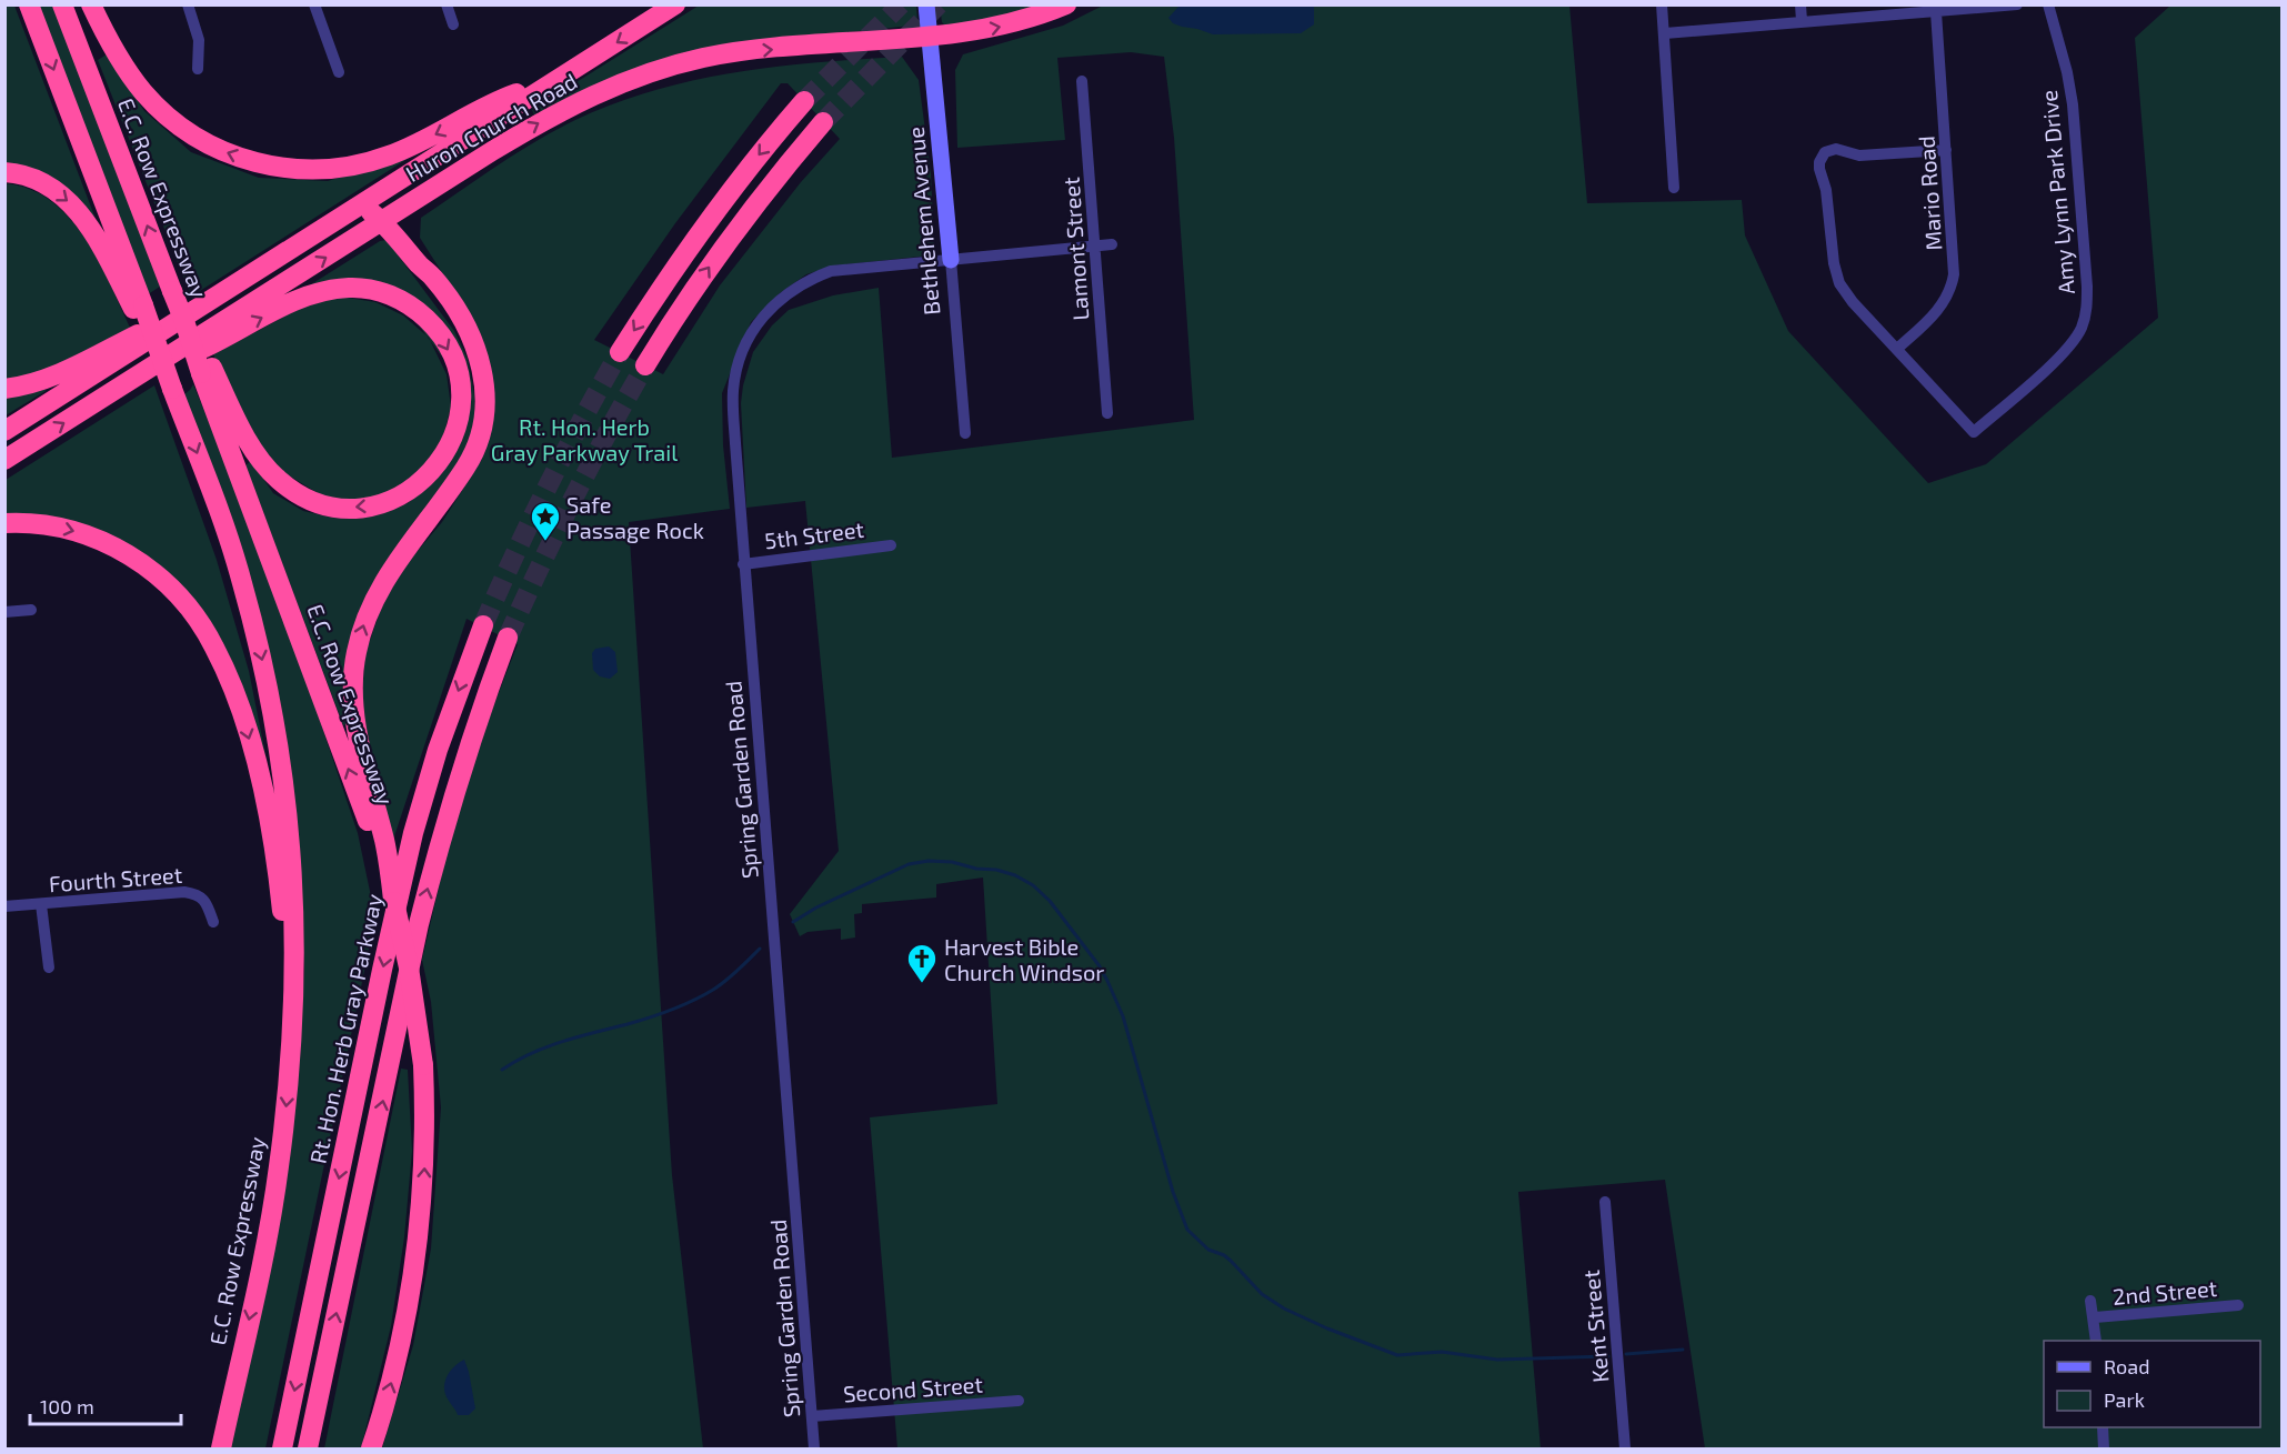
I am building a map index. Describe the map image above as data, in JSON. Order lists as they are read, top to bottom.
{
  "streets": {
    "highway": ["Huron Church Road", "E.C. Row Expressway", "Rt. Hon. Herb Gray Parkway"],
    "street": [
      "Amy Lynn Park Drive",
      "Mario Road",
      "Bethlehem Avenue",
      "Lamont Street",
      "5th Street",
      "Spring Garden Road",
      "Fourth Street",
      "2nd Street",
      "Kent Street",
      "Second Street"
    ]
  },
  "crossings": [
    ["Huron Church Road", "E.C. Row Expressway"],
    ["Huron Church Road", "Bethlehem Avenue"],
    ["Amy Lynn Park Drive", "Mario Road"],
    ["Bethlehem Avenue", "Spring Garden Road"],
    ["Lamont Street", "Spring Garden Road"],
    ["5th Street", "Spring Garden Road"],
    ["Spring Garden Road", "Second Street"]
  ],
  "parks": ["Rt. Hon. Herb Gray Parkway Trail"],
  "places": {
    "place": ["Safe Passage Rock"],
    "church": ["Harvest Bible Church Windsor"]
  },
  "legend": ["Road", "Park"],
  "scale_bar": "100 m"
}
